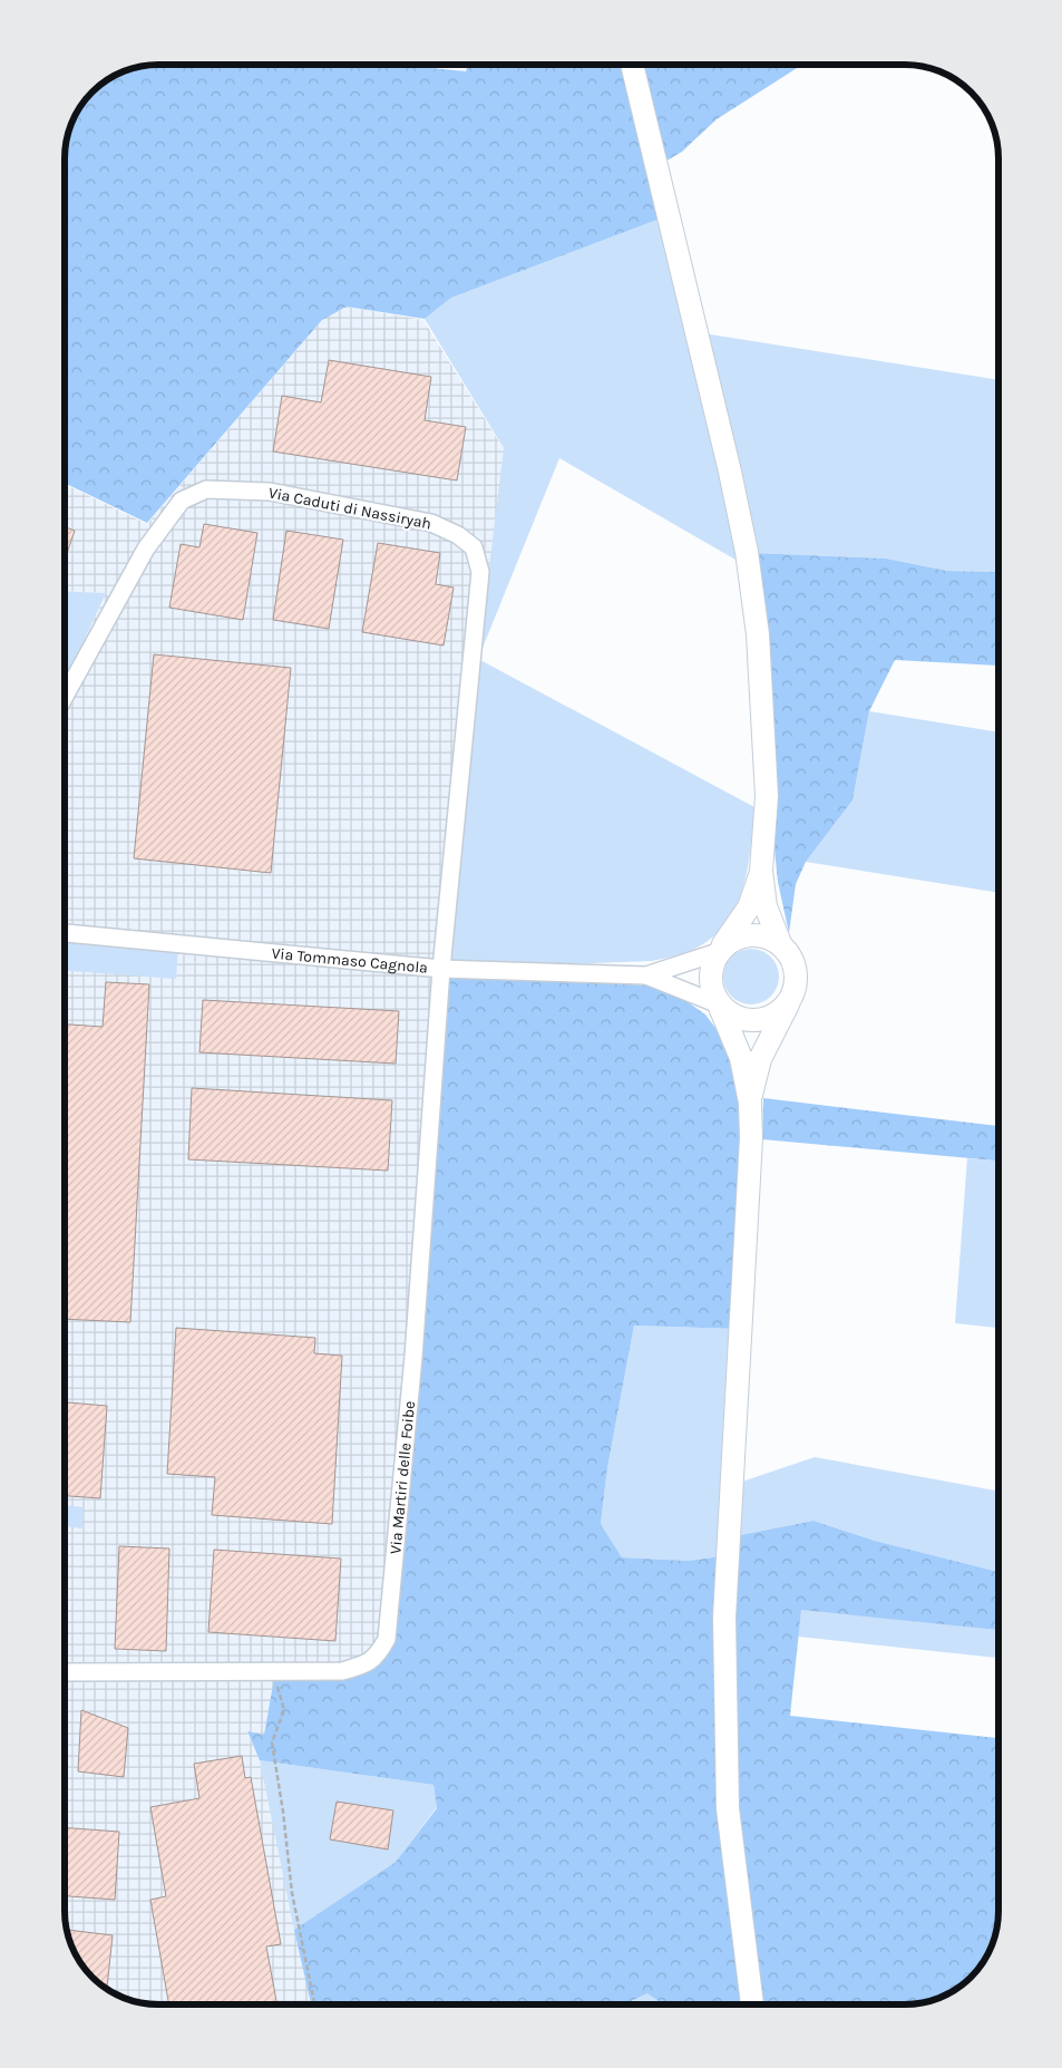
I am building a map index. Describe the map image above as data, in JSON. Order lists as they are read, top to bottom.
{
  "streets": {
    "street": ["Via Caduti di Nassiryah", "Via Tommaso Cagnola", "Via Martiri delle Foibe"]
  },
  "crossings": [
    ["Via Caduti di Nassiryah", "Via Tommaso Cagnola"],
    ["Via Caduti di Nassiryah", "Via Martiri delle Foibe"],
    ["Via Tommaso Cagnola", "Via Martiri delle Foibe"]
  ]
}
